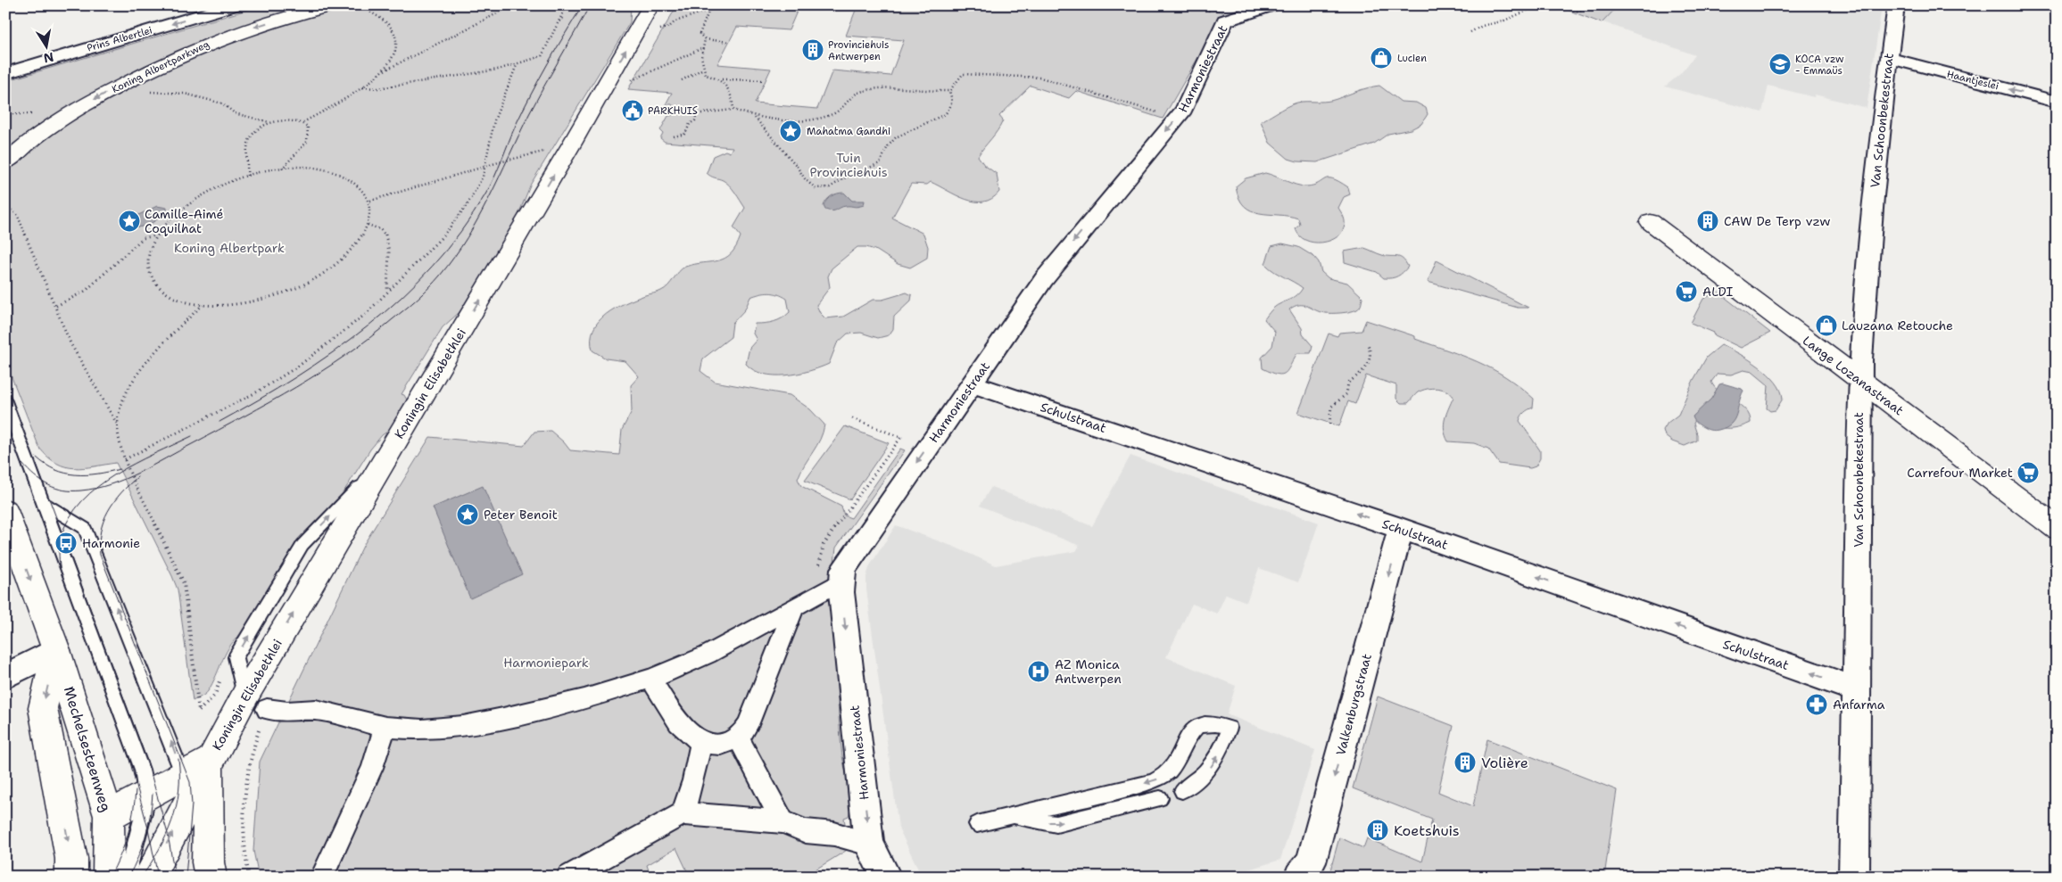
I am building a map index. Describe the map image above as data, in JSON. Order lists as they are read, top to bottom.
{
  "streets": {
    "main road": [
      "Koning Albertparkweg",
      "Lange Lozanastraat",
      "Koningin Elisabethlei",
      "Mechelsesteenweg"
    ],
    "street": [
      "Prins Albertlei",
      "Harmoniestraat",
      "Haantjeslei",
      "Van Schoonbekestraat",
      "Schulstraat",
      "Valkenburgstraat"
    ]
  },
  "crossings": [
    ["Harmoniestraat", "Schulstraat"],
    ["Haantjeslei", "Van Schoonbekestraat"],
    ["Van Schoonbekestraat", "Lange Lozanastraat"],
    ["Van Schoonbekestraat", "Schulstraat"],
    ["Schulstraat", "Valkenburgstraat"]
  ],
  "one_way": [
    "Prins Albertlei",
    "Koning Albertparkweg",
    "Harmoniestraat",
    "Haantjeslei",
    "Koningin Elisabethlei",
    "Schulstraat",
    "Valkenburgstraat"
  ],
  "parks": ["Tuin Provinciehuis", "Koning Albertpark", "Harmoniepark"],
  "places": {
    "building": [
      "Provinciehuis Antwerpen",
      "CAW De Terp vzw",
      "Volière",
      "Koetshuis"
    ],
    "shop": ["Lucien", "Lauzana Retouche"],
    "school or university": ["KOCA vzw - Emmaüs"],
    "public building": ["PARKHUIS"],
    "place": ["Mahatma Gandhi", "Camille-Aimé Coquilhat", "Peter Benoit"],
    "supermarket": ["ALDI", "Carrefour Market"],
    "bus stop": ["Harmonie"],
    "hospital": ["AZ Monica Antwerpen"],
    "pharmacy": ["Anfarma"]
  },
  "north": "bottom"
}
